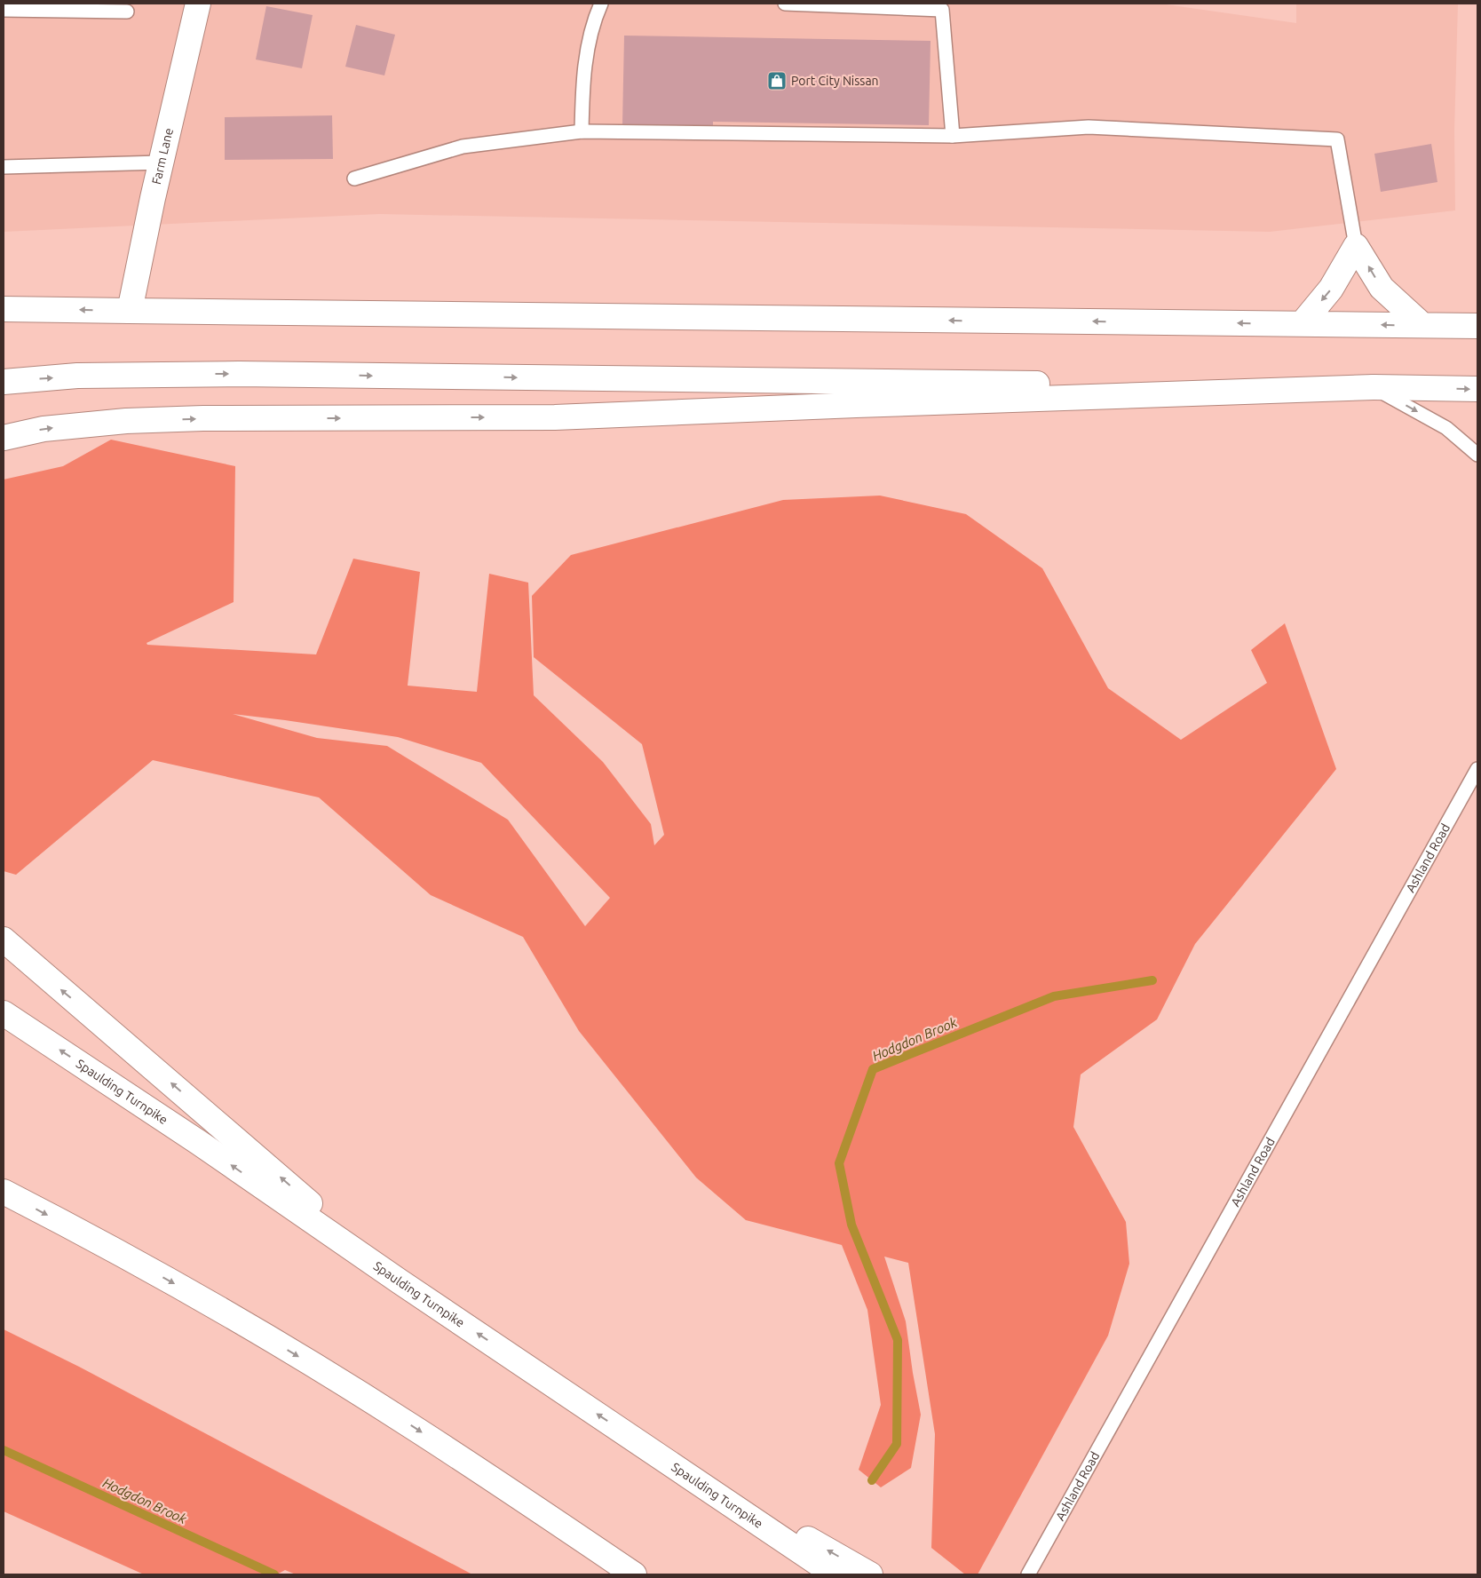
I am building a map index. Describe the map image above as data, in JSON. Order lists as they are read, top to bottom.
{
  "streets": {
    "main road": ["Farm Lane", "Spaulding Turnpike"],
    "lane": ["Ashland Road"]
  },
  "water": ["Hodgdon Brook"],
  "places": {
    "shop": ["Port City Nissan"]
  }
}
